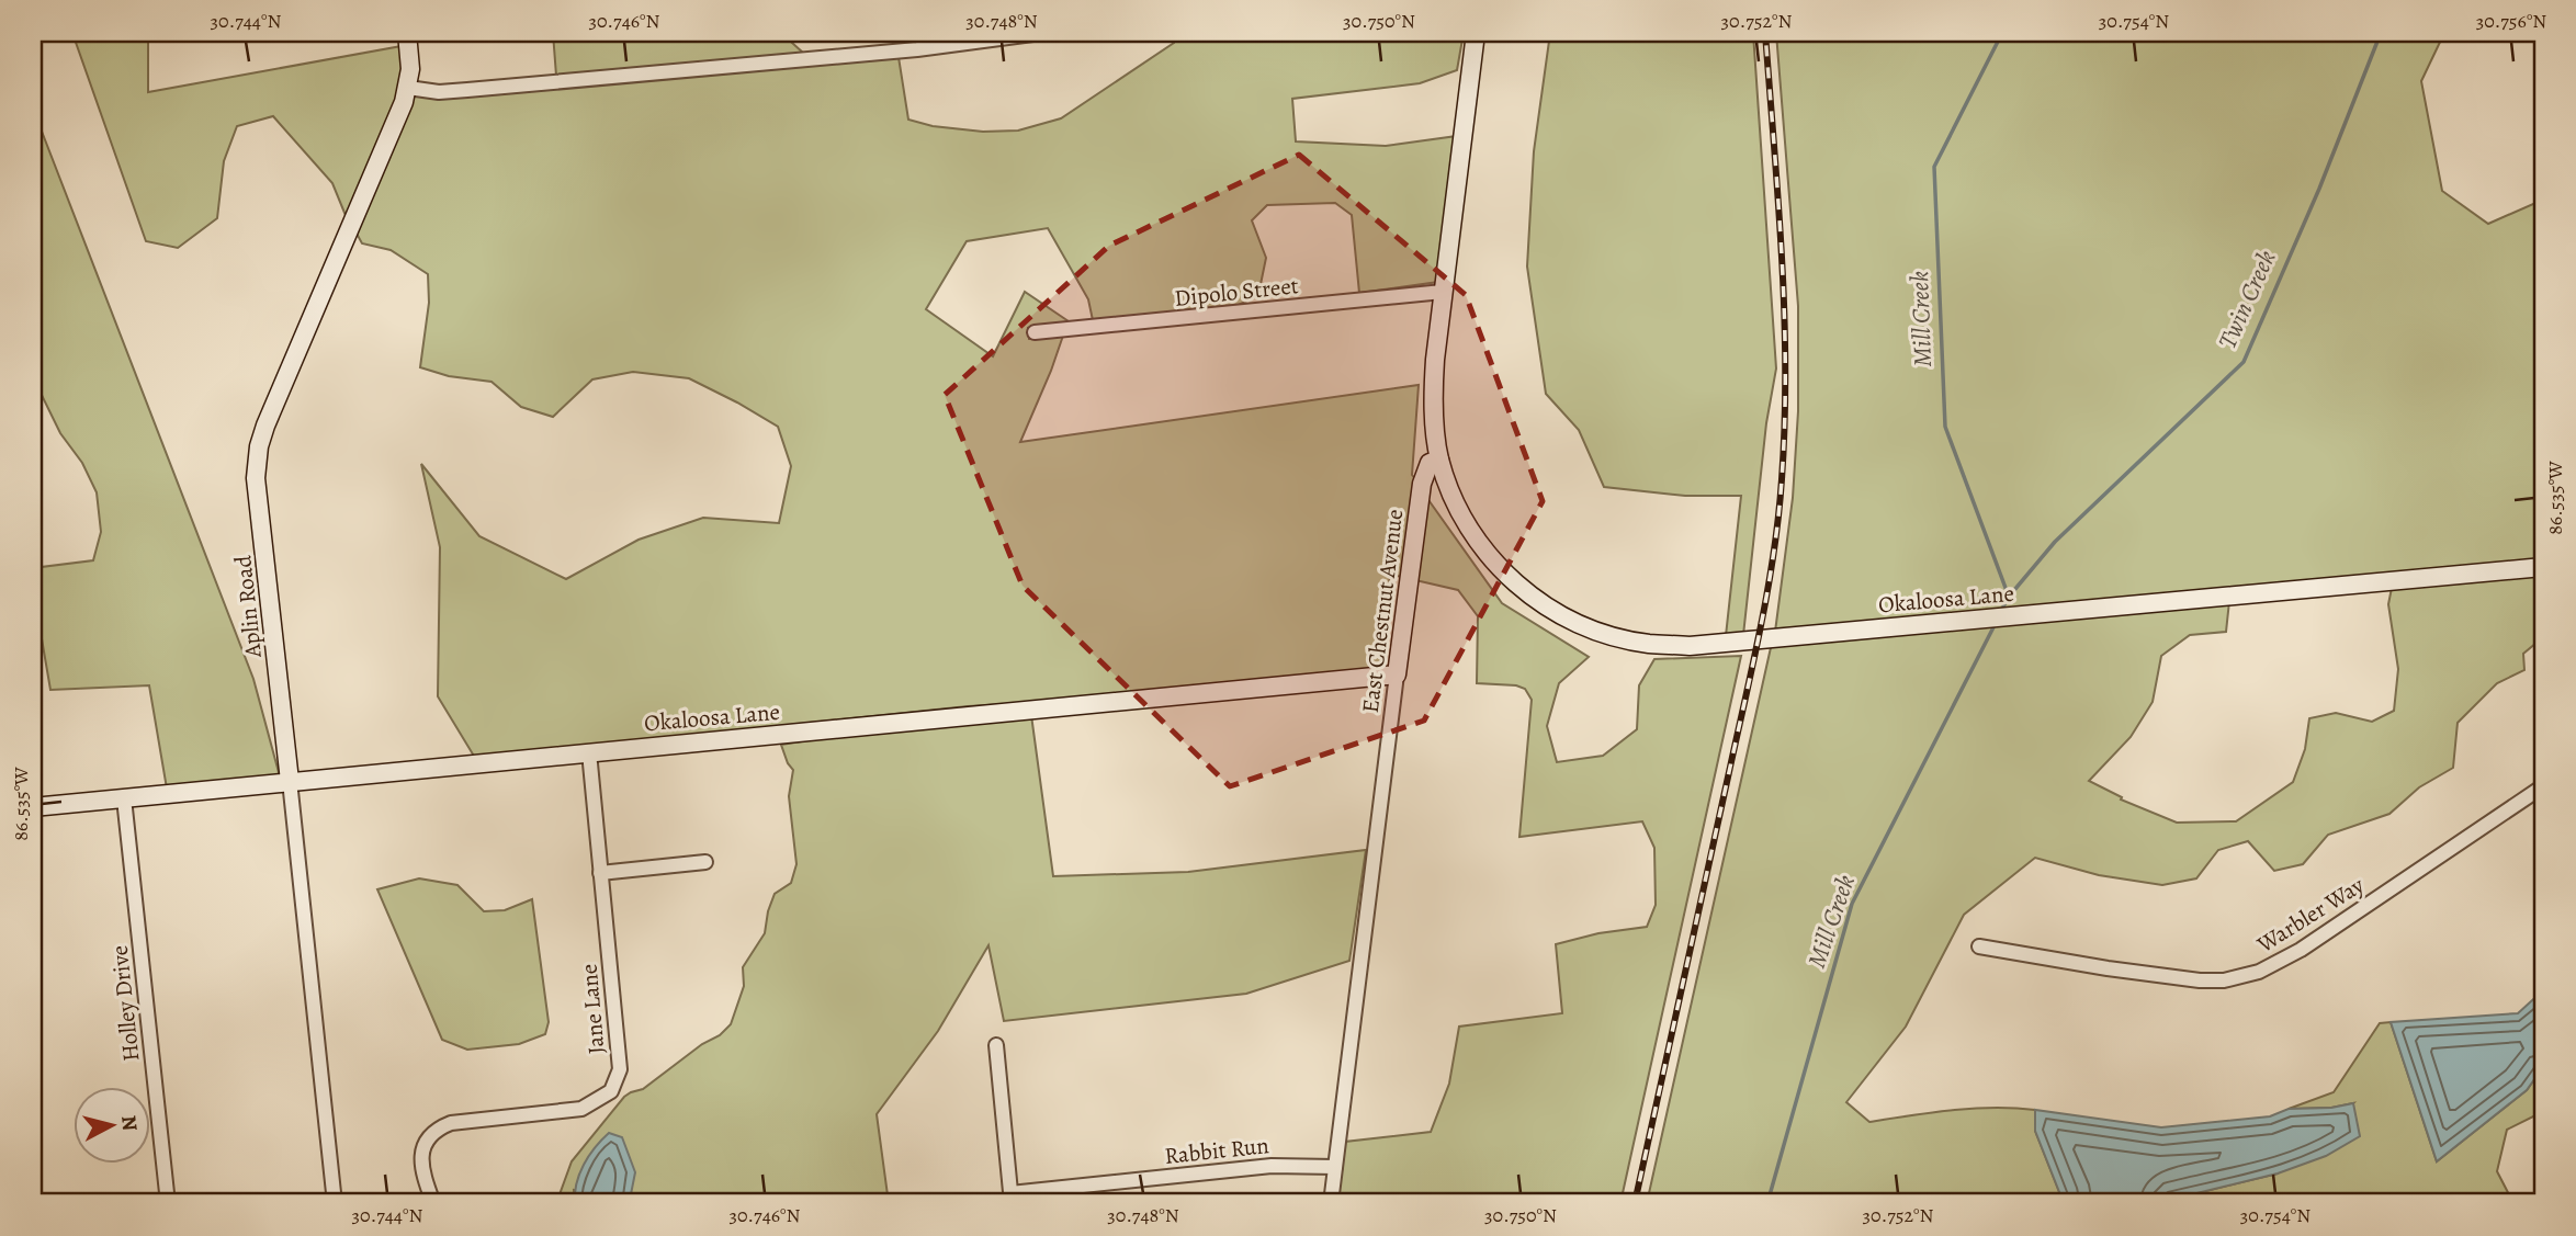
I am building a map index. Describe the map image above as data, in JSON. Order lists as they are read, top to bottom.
{
  "streets": {
    "street": [
      "Dipolo Street",
      "Okaloosa Lane",
      "Aplin Road",
      "East Chestnut Avenue",
      "Warbler Way",
      "Holley Drive",
      "Jane Lane",
      "Rabbit Run"
    ]
  },
  "crossings": [
    ["Okaloosa Lane", "Aplin Road"],
    ["Okaloosa Lane", "East Chestnut Avenue"],
    ["Okaloosa Lane", "Holley Drive"],
    ["Okaloosa Lane", "Jane Lane"],
    ["East Chestnut Avenue", "Rabbit Run"]
  ],
  "water": ["Twin Creek", "Mill Creek"],
  "north": "right",
  "coordinates": [
    "30.744°N",
    "30.746°N",
    "30.748°N",
    "30.750°N",
    "30.752°N",
    "30.754°N",
    "30.756°N",
    "86.535°W"
  ]
}
